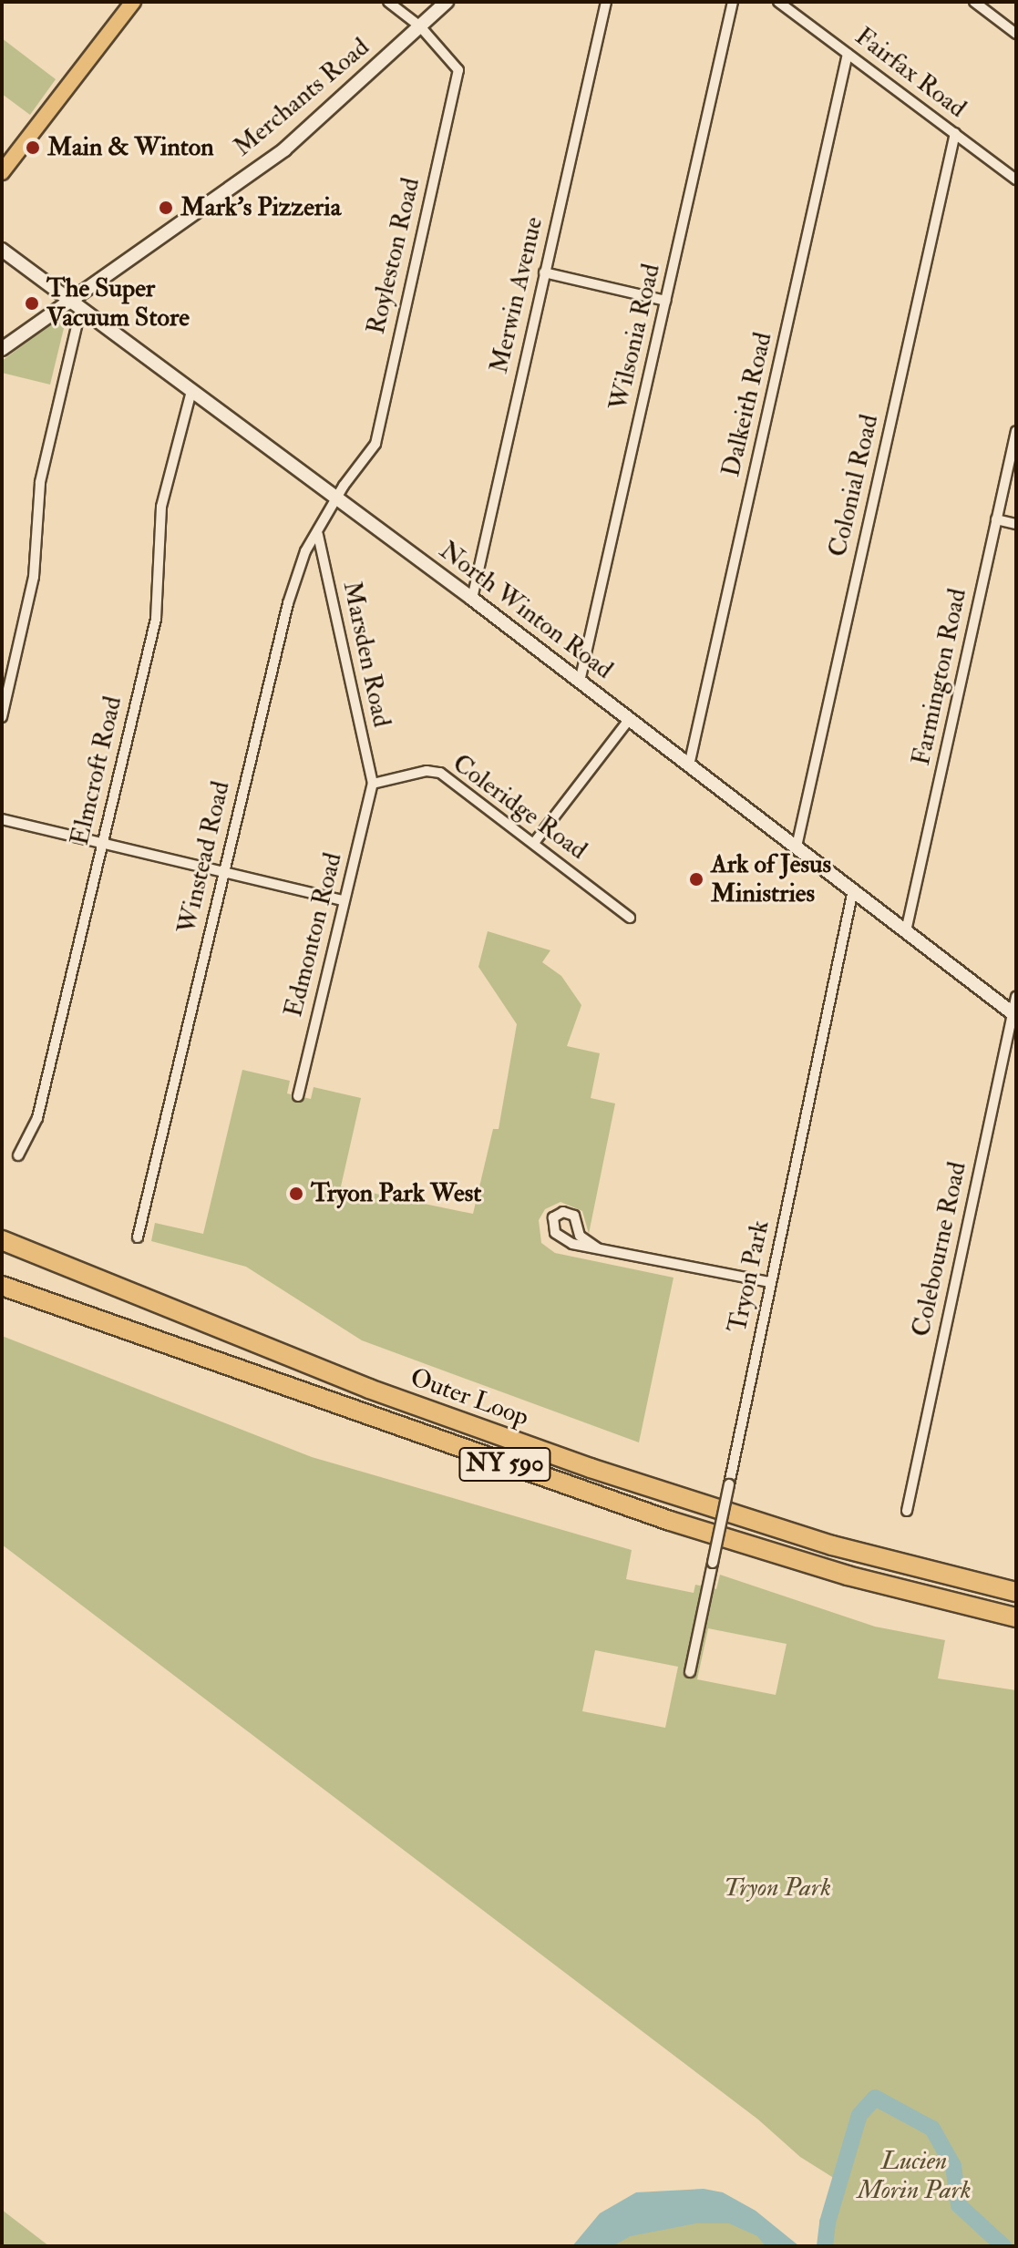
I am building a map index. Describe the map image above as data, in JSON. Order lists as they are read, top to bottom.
{
  "streets": {
    "highway": ["Outer Loop", "NY 590"],
    "main road": ["Merchants Road", "North Winton Road"],
    "street": [
      "Fairfax Road",
      "Royleston Road",
      "Merwin Avenue",
      "Wilsonia Road",
      "Dalkeith Road",
      "Colonial Road",
      "Marsden Road",
      "Farmington Road",
      "Elmcroft Road",
      "Coleridge Road",
      "Winstead Road",
      "Edmonton Road",
      "Colebourne Road",
      "Tryon Park"
    ]
  },
  "crossings": [
    ["Fairfax Road", "Dalkeith Road"],
    ["Fairfax Road", "Colonial Road"],
    ["Merchants Road", "Royleston Road"],
    ["Merchants Road", "North Winton Road"],
    ["Royleston Road", "North Winton Road"],
    ["Royleston Road", "Winstead Road"],
    ["Merwin Avenue", "North Winton Road"],
    ["Wilsonia Road", "North Winton Road"],
    ["Dalkeith Road", "North Winton Road"],
    ["Colonial Road", "North Winton Road"],
    ["North Winton Road", "Farmington Road"],
    ["North Winton Road", "Elmcroft Road"],
    ["North Winton Road", "Winstead Road"],
    ["North Winton Road", "Colebourne Road"],
    ["North Winton Road", "Tryon Park"],
    ["Marsden Road", "Coleridge Road"],
    ["Marsden Road", "Winstead Road"],
    ["Marsden Road", "Edmonton Road"],
    ["Coleridge Road", "Edmonton Road"]
  ],
  "parks": ["Tryon Park", "Lucien Morin Park"],
  "places": [
    "Main & Winton",
    "Mark's Pizzeria",
    "The Super Vacuum Store",
    "Ark of Jesus Ministries",
    "Tryon Park West"
  ]
}
